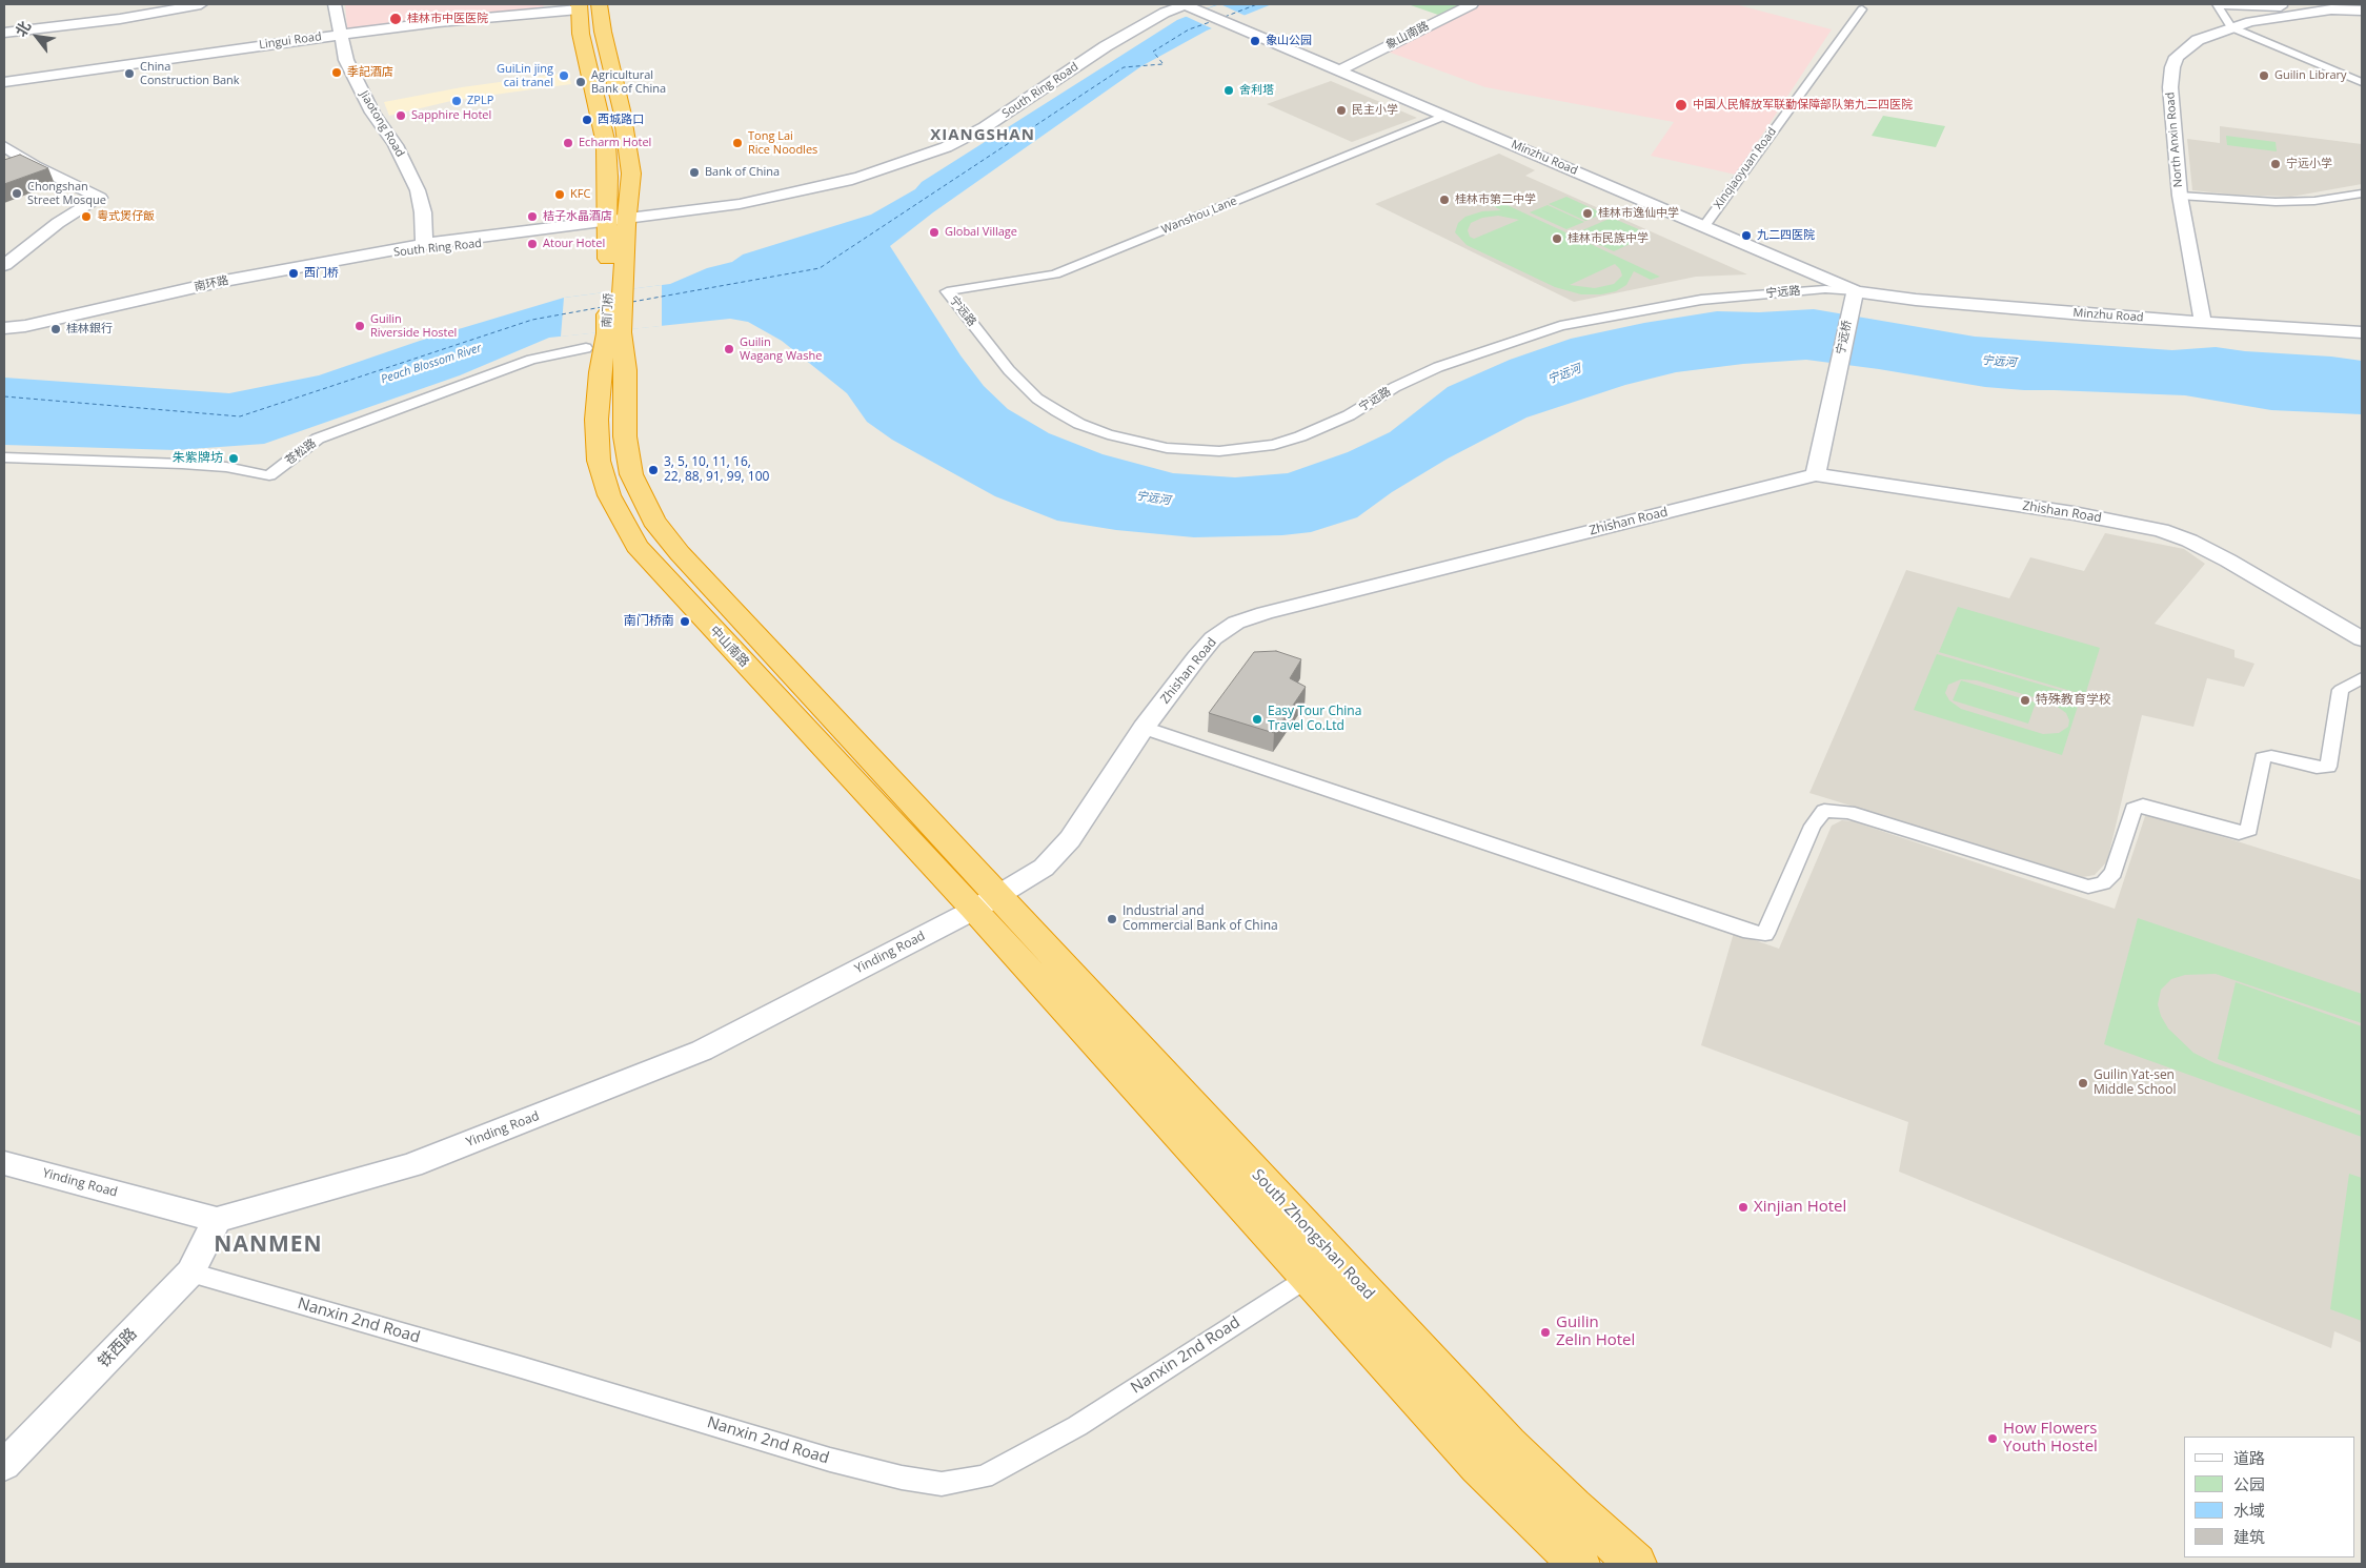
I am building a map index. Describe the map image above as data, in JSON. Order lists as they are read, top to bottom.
{
  "streets": {
    "highway": ["南门桥", "中山南路", "South Zhongshan Road"],
    "street": [
      "象山南路",
      "Lingui Road",
      "South Ring Road",
      "Jiaotong Road",
      "North Anxin Road",
      "Minzhu Road",
      "Xinqiaoyuan Road",
      "Wanshou Lane",
      "南环路",
      "宁远路",
      "宁远桥",
      "苍松路",
      "Zhishan Road",
      "Yinding Road",
      "Nanxin 2nd Road",
      "铁西路"
    ]
  },
  "crossings": [
    ["象山南路", "Minzhu Road"],
    ["Lingui Road", "Jiaotong Road"],
    ["South Ring Road", "Jiaotong Road"],
    ["South Ring Road", "南环路"],
    ["South Ring Road", "南门桥"],
    ["North Anxin Road", "Minzhu Road"],
    ["Minzhu Road", "Xinqiaoyuan Road"],
    ["Minzhu Road", "Wanshou Lane"],
    ["Minzhu Road", "宁远路"],
    ["Minzhu Road", "宁远桥"],
    ["Wanshou Lane", "宁远路"],
    ["宁远路", "宁远桥"],
    ["南门桥", "中山南路"],
    ["宁远桥", "Zhishan Road"],
    ["Zhishan Road", "中山南路"],
    ["Zhishan Road", "Yinding Road"],
    ["Zhishan Road", "South Zhongshan Road"],
    ["中山南路", "Yinding Road"],
    ["中山南路", "South Zhongshan Road"],
    ["Yinding Road", "South Zhongshan Road"],
    ["Yinding Road", "铁西路"],
    ["Nanxin 2nd Road", "铁西路"]
  ],
  "districts": ["XIANGSHAN", "NANMEN"],
  "water": ["宁远河", "Peach Blossom River"],
  "places": [
    "桂林市中医医院",
    "象山公园",
    "季記酒店",
    "China Construction Bank",
    "GuiLin jing cai tranel",
    "Guilin Library",
    "Agricultural Bank of China",
    "舍利塔",
    "ZPLP",
    "中国人民解放军联勤保障部队第九二四医院",
    "民主小学",
    "Sapphire Hotel",
    "西城路口",
    "Echarm Hotel",
    "Tong Lai Rice Noodles",
    "宁远小学",
    "Bank of China",
    "Chongshan Street Mosque",
    "KFC",
    "桂林市第二中学",
    "桂林市逸仙中学",
    "粵式煲仔飯",
    "桔子水晶酒店",
    "Global Village",
    "九二四医院",
    "桂林市民族中学",
    "Atour Hotel",
    "西门桥",
    "Guilin Riverside Hostel",
    "桂林銀行",
    "Guilin Wagang Washe",
    "朱紫牌坊",
    "3, 5, 10, 11, 16, 22, 88, 91, 99, 100",
    "南门桥南",
    "特殊教育学校",
    "Easy Tour China Travel Co.Ltd",
    "Industrial and Commercial Bank of China",
    "Guilin Yat-sen Middle School",
    "Xinjian Hotel",
    "Guilin Zelin Hotel",
    "How Flowers Youth Hostel"
  ],
  "legend": [
    "道路",
    "公园",
    "水域",
    "建筑"
  ],
  "north": "top left"
}
